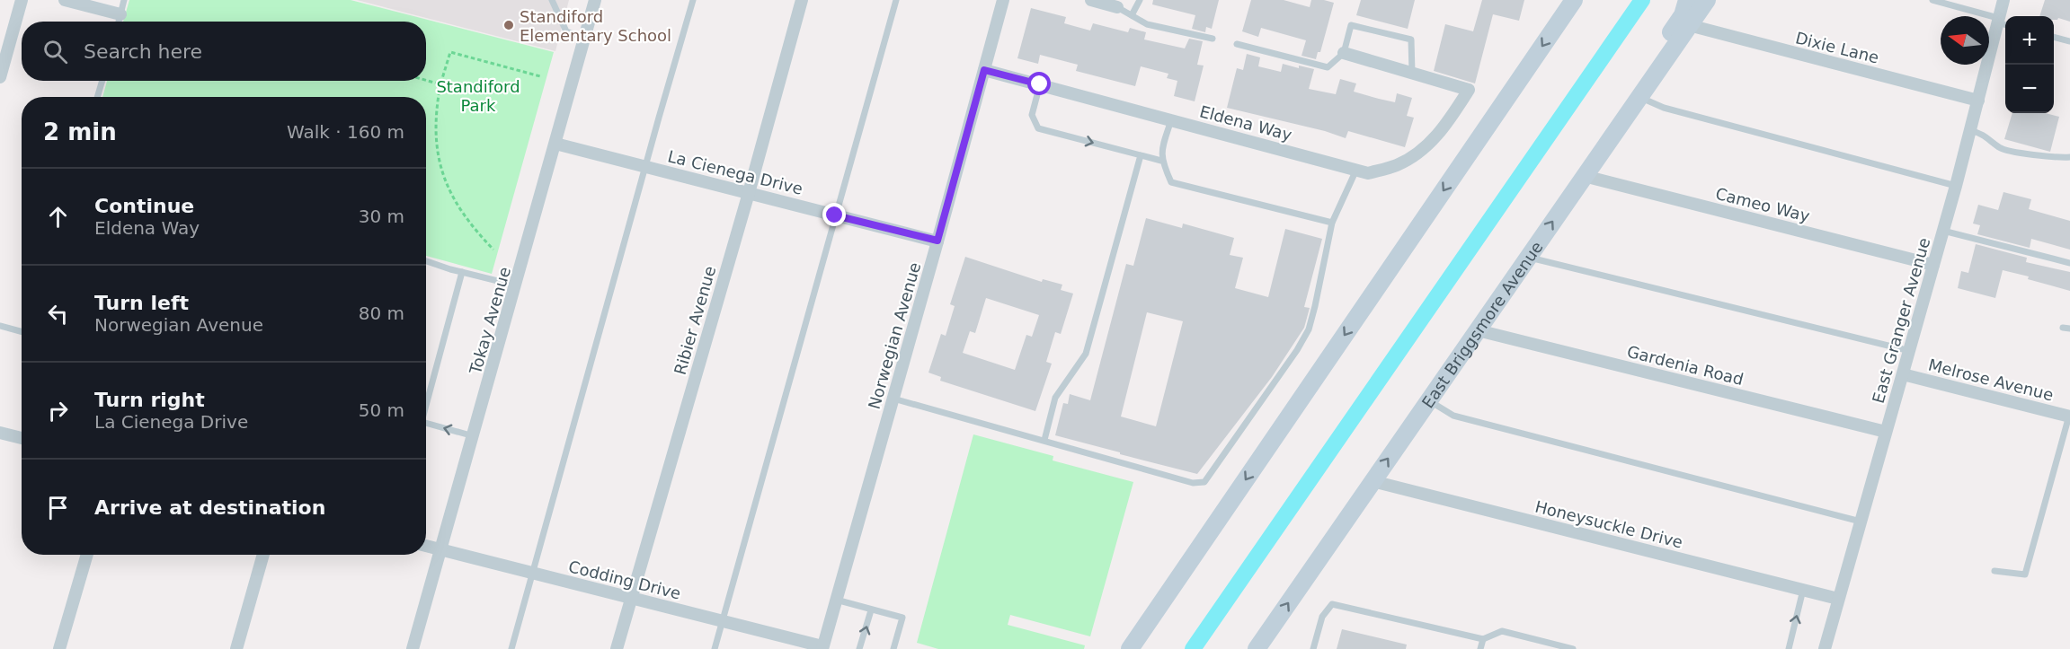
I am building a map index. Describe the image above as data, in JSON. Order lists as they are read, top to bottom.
{
  "streets": {
    "main road": ["East Briggsmore Avenue"],
    "street": [
      "Dixie Lane",
      "Eldena Way",
      "La Cienega Drive",
      "Cameo Way",
      "Tokay Avenue",
      "Ribier Avenue",
      "East Granger Avenue",
      "Norwegian Avenue",
      "Gardenia Road",
      "Melrose Avenue",
      "Honeysuckle Drive",
      "Codding Drive"
    ]
  },
  "crossings": [
    ["Dixie Lane", "East Granger Avenue"],
    ["Dixie Lane", "East Briggsmore Avenue"],
    ["Eldena Way", "Norwegian Avenue"],
    ["La Cienega Drive", "Tokay Avenue"],
    ["La Cienega Drive", "Ribier Avenue"],
    ["La Cienega Drive", "Norwegian Avenue"],
    ["Cameo Way", "East Granger Avenue"],
    ["Cameo Way", "East Briggsmore Avenue"],
    ["Tokay Avenue", "Codding Drive"],
    ["Ribier Avenue", "Codding Drive"],
    ["East Granger Avenue", "Gardenia Road"],
    ["East Granger Avenue", "Melrose Avenue"],
    ["East Granger Avenue", "Honeysuckle Drive"],
    ["East Briggsmore Avenue", "Gardenia Road"],
    ["East Briggsmore Avenue", "Honeysuckle Drive"],
    ["Norwegian Avenue", "Codding Drive"]
  ],
  "parks": ["Standiford Park"],
  "places": ["Standiford Elementary School"],
  "north": "left",
  "page": {
    "map_buttons": ["+", "−"],
    "search": "Search here",
    "heading": ["2 min", "Walk · 160 m"],
    "list": [
      ["Continue", "Eldena Way", "30 m"],
      ["Turn left", "Norwegian Avenue", "80 m"],
      ["Turn right", "La Cienega Drive", "50 m"],
      "Arrive at destination"
    ]
  }
}
